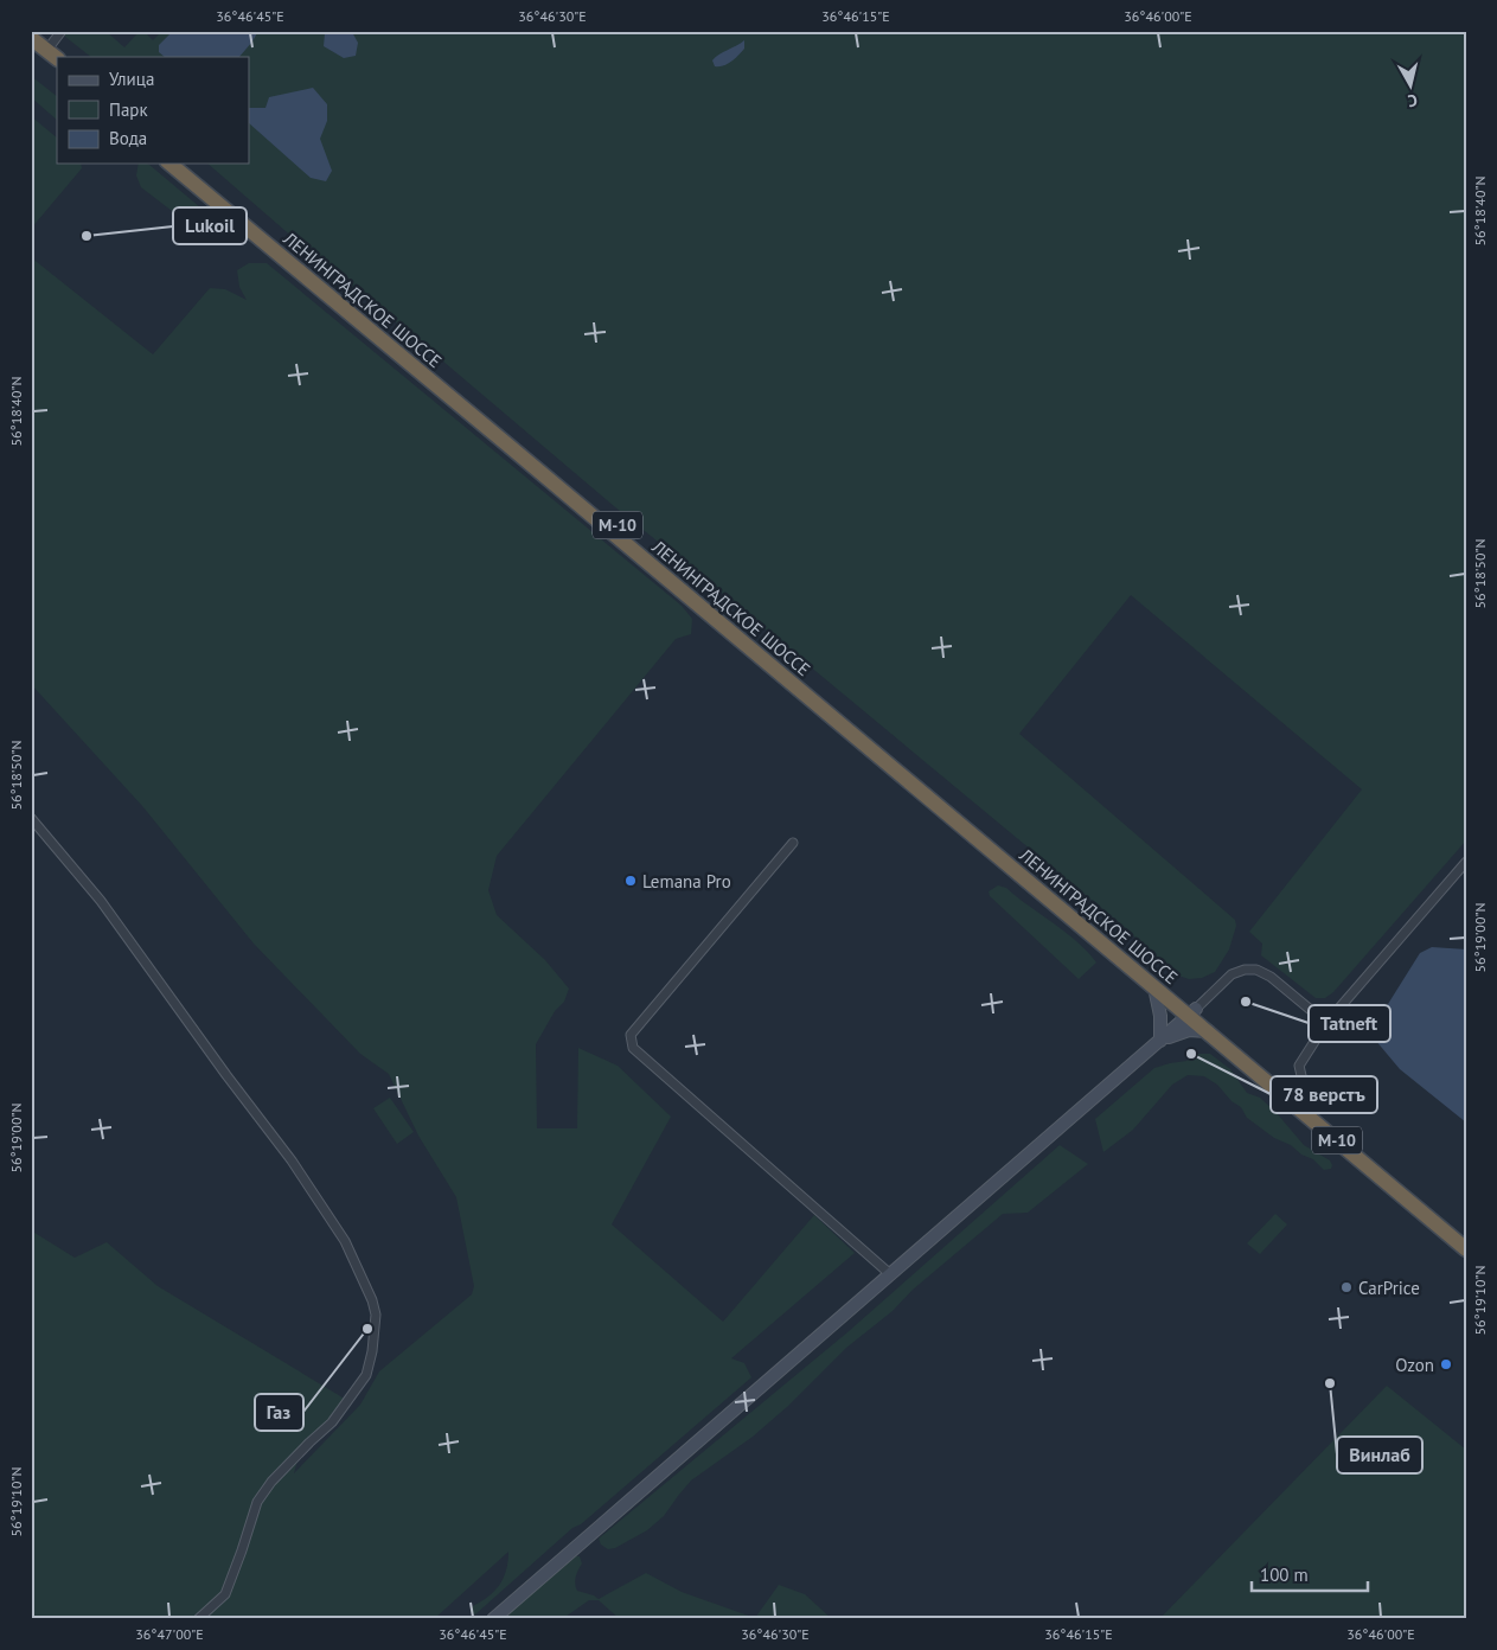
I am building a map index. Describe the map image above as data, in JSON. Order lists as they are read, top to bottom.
{
  "streets": {
    "highway": ["ЛЕНИНГРАДСКОЕ ШОССЕ", "М-10"]
  },
  "crossings": [
    ["ЛЕНИНГРАДСКОЕ ШОССЕ", "М-10"]
  ],
  "places": [
    "Lukoil",
    "Lemana Pro",
    "Tatneft",
    "78 верстъ",
    "CarPrice",
    "Газ",
    "Ozon",
    "Винлаб"
  ],
  "legend": ["Улица", "Парк", "Вода"],
  "scale_bar": "100 m",
  "north": "bottom",
  "coordinates": [
    "36°46'45\"E",
    "36°46'30\"E",
    "36°46'15\"E",
    "36°46'00\"E",
    "56°18'40\"N",
    "56°18'50\"N",
    "56°19'00\"N",
    "56°19'10\"N",
    "36°47'00\"E"
  ]
}
